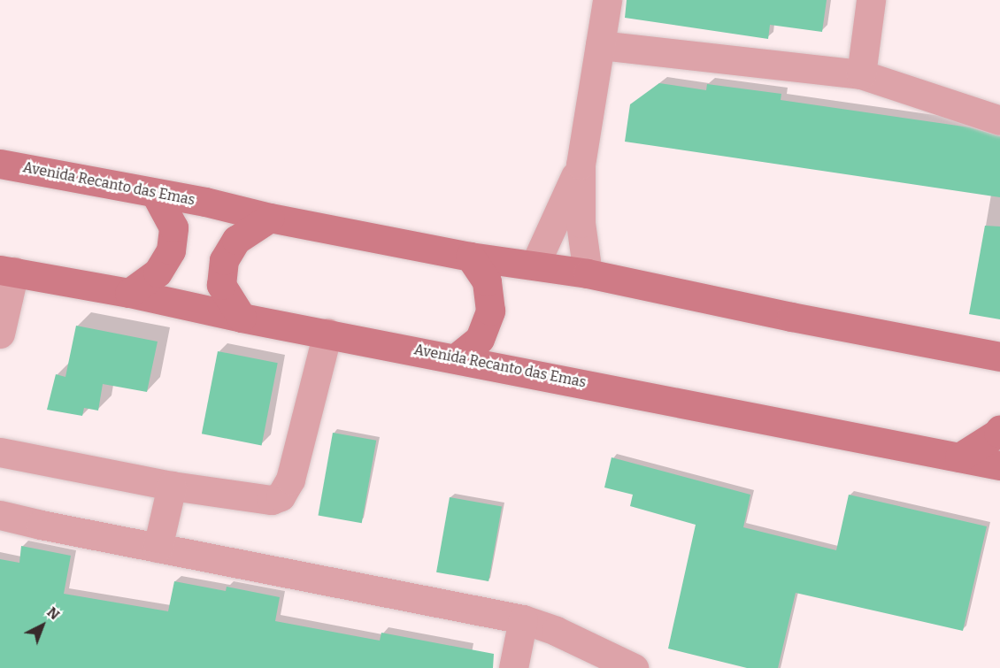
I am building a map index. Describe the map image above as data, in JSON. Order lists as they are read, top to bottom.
{
  "streets": {
    "main road": ["Avenida Recanto das Emas"]
  },
  "north": "top right"
}
